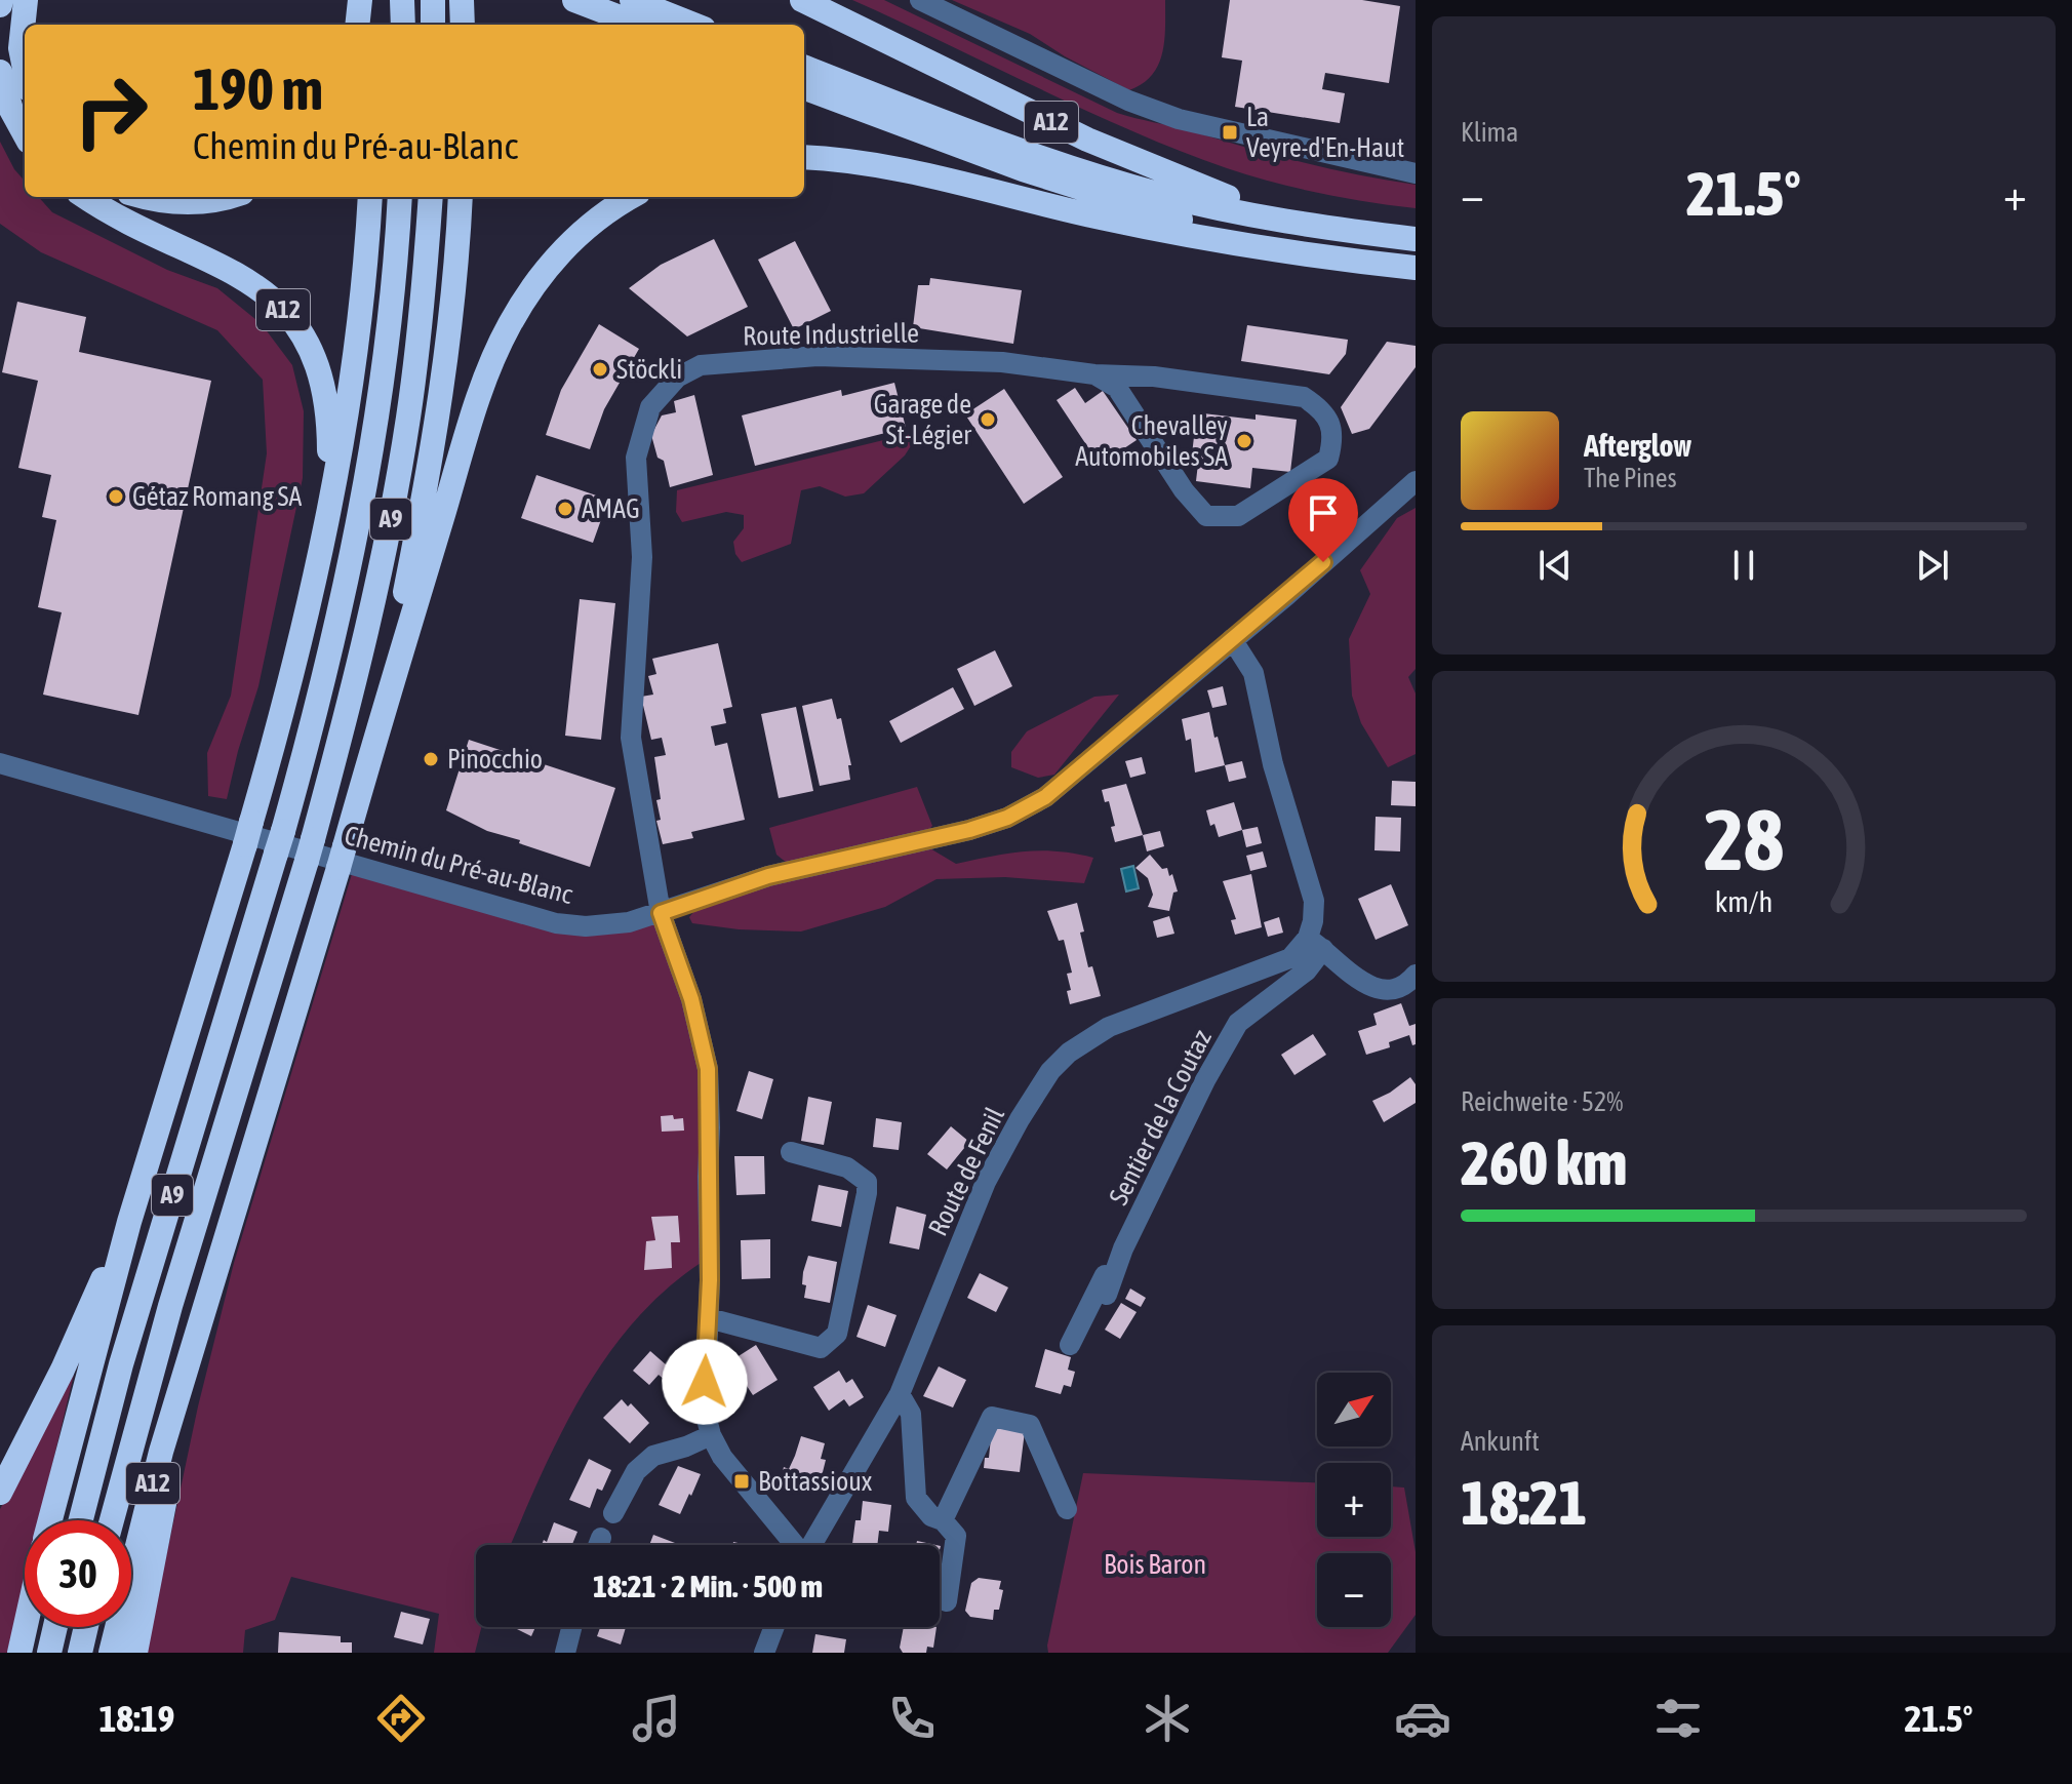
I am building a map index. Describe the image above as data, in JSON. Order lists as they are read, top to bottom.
{
  "streets": {
    "highway": ["A12", "A9"],
    "street": [
      "Route Industrielle",
      "Chemin du Pré-au-Blanc",
      "Sentier de la Coutaz",
      "Route de Fenil"
    ]
  },
  "crossings": [
    ["Route Industrielle", "Chemin du Pré-au-Blanc"],
    ["Sentier de la Coutaz", "Route de Fenil"]
  ],
  "parks": ["Bois Baron"],
  "places": {
    "transit": ["La Veyre-d'En-Haut", "Bottassioux"],
    "other": [
      "Stöckli",
      "Garage de St-Légier",
      "Chevalley Automobiles SA",
      "Gétaz Romang SA",
      "AMAG",
      "Pinocchio"
    ]
  },
  "north": "top right",
  "page": {
    "tile": [
      "Klima",
      ["Reichweite · 52%", "260 km"],
      ["Ankunft", "18:21"]
    ],
    "turn": ["190 m", "Chemin du Pré-au-Blanc"],
    "heat": ["−", "21.5°", "+"],
    "song": ["Afterglow", "The Pines"],
    "map_buttons": ["+", "−"],
    "limit": "30",
    "trip": "18:21 · 2 Min. · 500 m",
    "tabs": ["18:19", "21.5°"],
    "gauge": ["28", "km/h"]
  }
}
